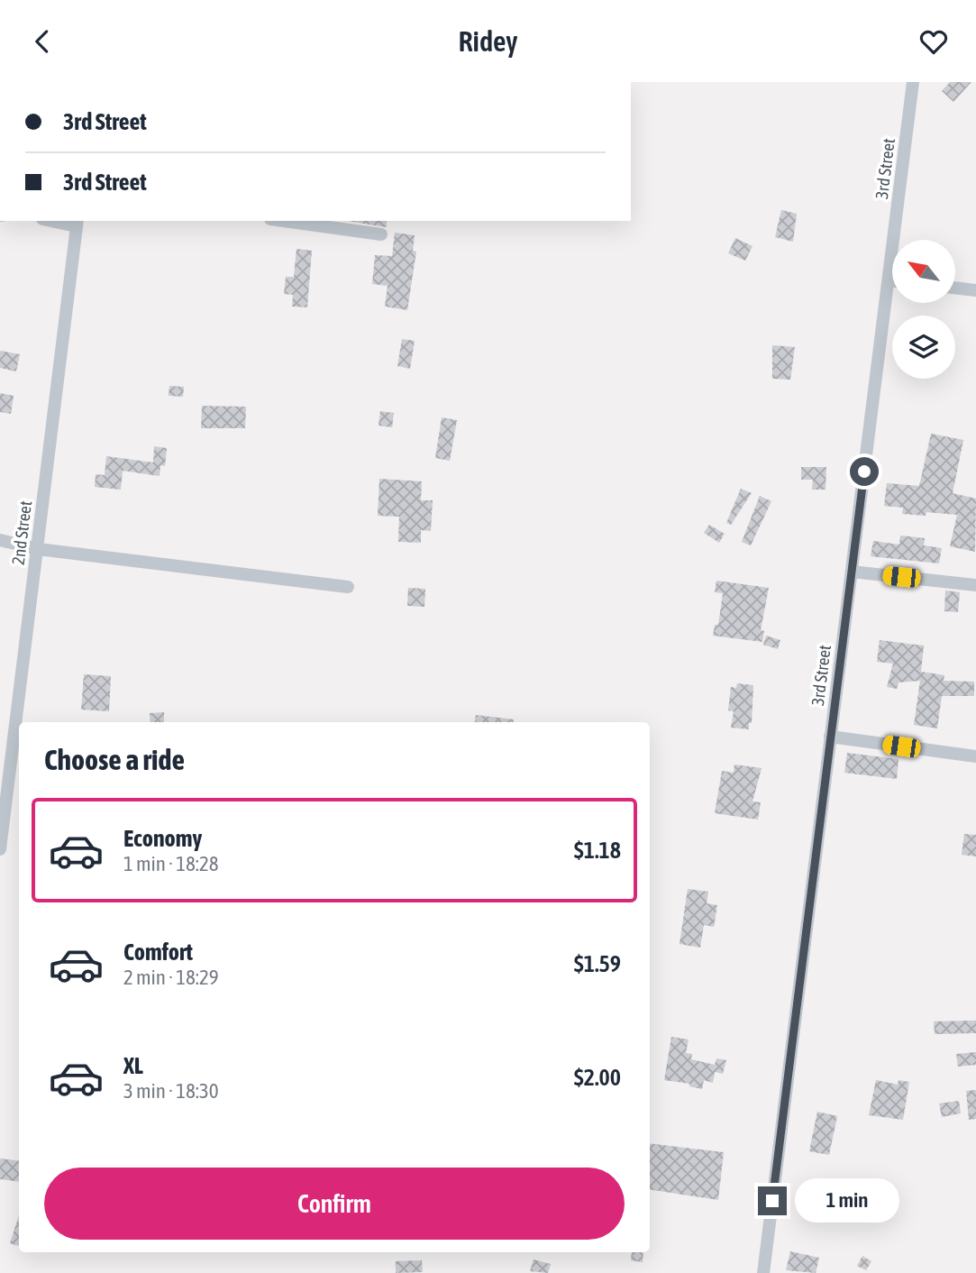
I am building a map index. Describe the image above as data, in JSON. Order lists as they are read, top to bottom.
{
  "streets": {
    "street": ["3rd Street", "2nd Street"]
  },
  "north": "top left",
  "page": {
    "header": "Ridey",
    "banner": ["3rd Street", "3rd Street"],
    "heading": "Choose a ride",
    "list": [
      {
        "name": "Economy",
        "note": "1 min · 18:28",
        "value": "$1.18"
      },
      {
        "name": "Comfort",
        "note": "2 min · 18:29",
        "value": "$1.59"
      },
      {
        "name": "XL",
        "note": "3 min · 18:30",
        "value": "$2.00"
      }
    ],
    "buttons": "Confirm",
    "bubble": "1 min"
  }
}
